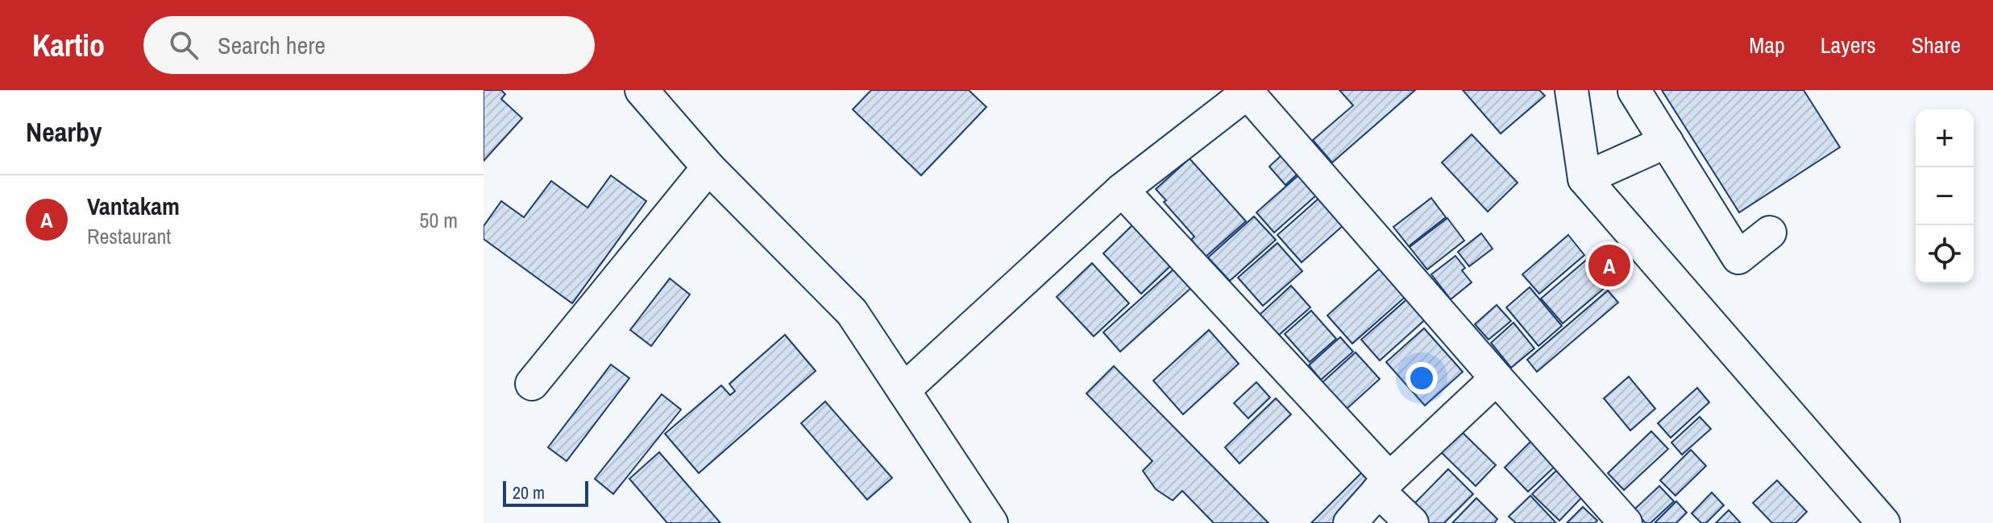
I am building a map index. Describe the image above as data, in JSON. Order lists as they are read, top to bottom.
{
  "scale_bar": "20 m",
  "page": {
    "header": "Kartio",
    "search": "Search here",
    "nav": ["Map", "Layers", "Share"],
    "heading": "Nearby",
    "map_buttons": ["+", "−"],
    "list": [
      {
        "mark": "A",
        "name": "Vantakam",
        "note": "Restaurant",
        "value": "50 m"
      }
    ],
    "pins": "A",
    "scale": "20 m"
  }
}
